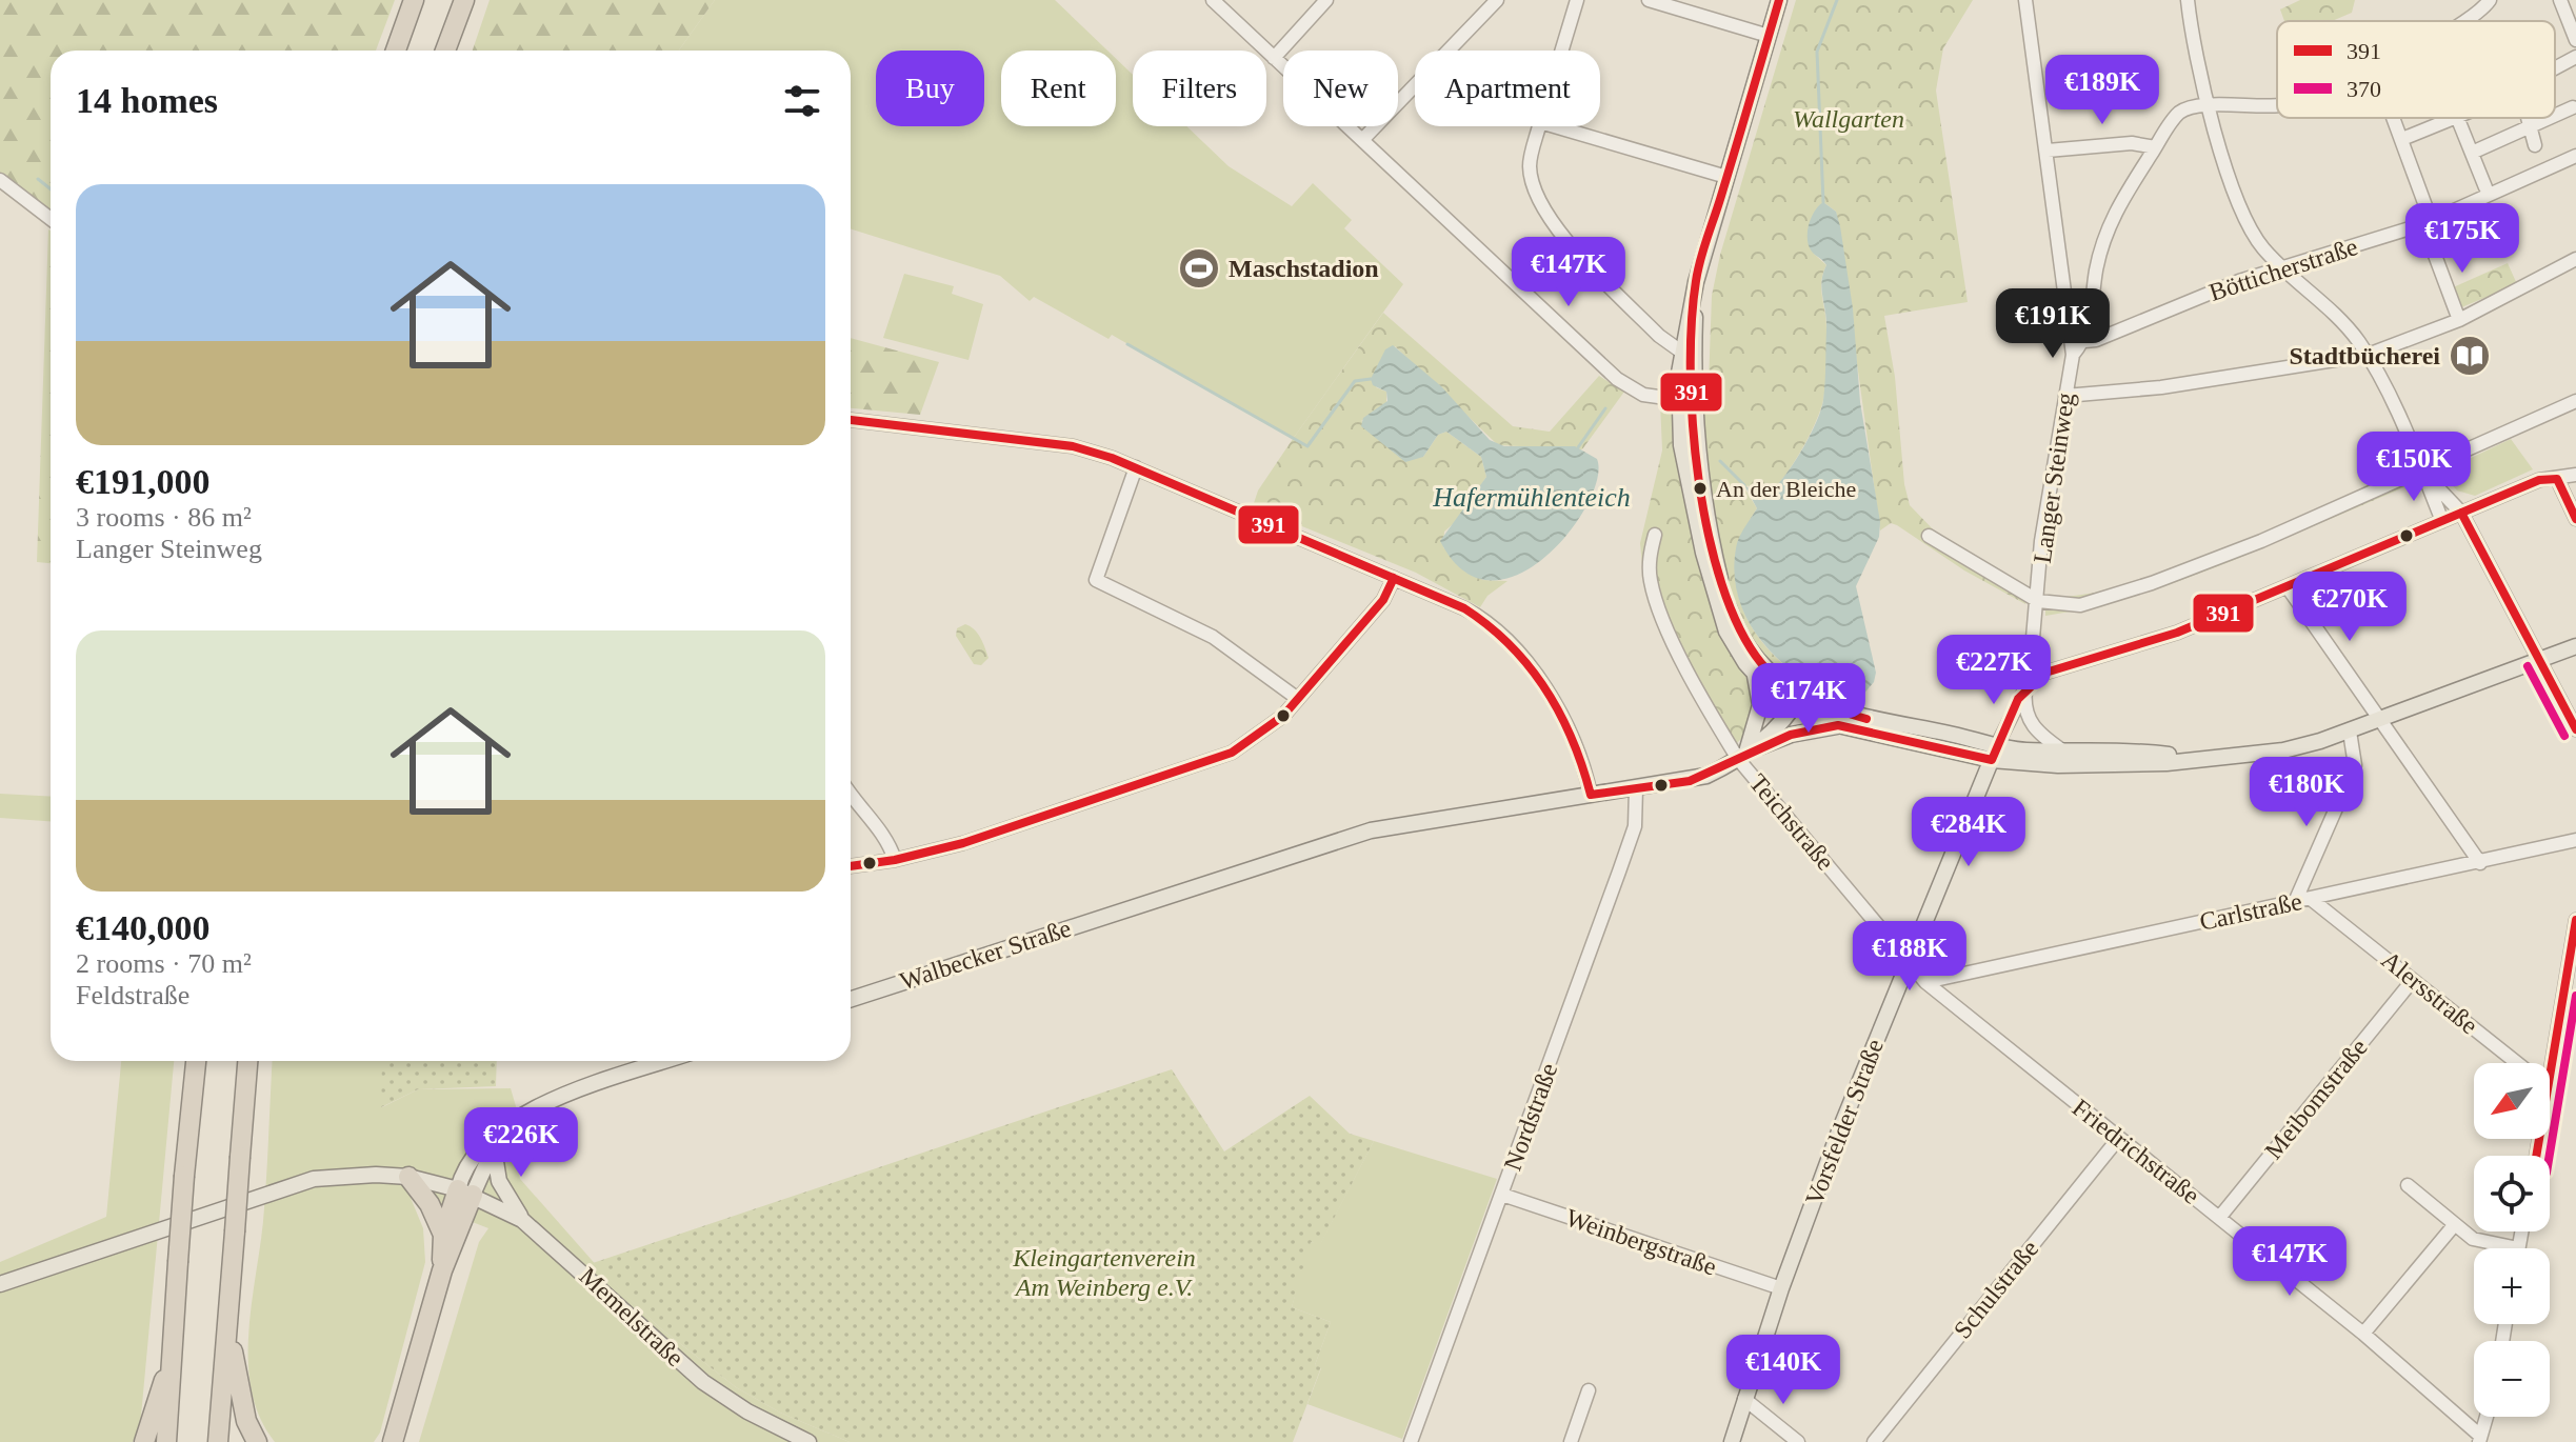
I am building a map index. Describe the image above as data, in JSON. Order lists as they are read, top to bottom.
{
  "streets": {
    "main road": ["Walbecker Straße", "Vorsfelder Straße", "Memelstraße"],
    "street": [
      "Bötticherstraße",
      "Langer Steinweg",
      "Teichstraße",
      "Carlstraße",
      "Alersstraße",
      "Meibomstraße",
      "Nordstraße",
      "Friedrichstraße",
      "Weinbergstraße",
      "Schulstraße"
    ]
  },
  "crossings": [
    ["Teichstraße", "Walbecker Straße"],
    ["Teichstraße", "Vorsfelder Straße"],
    ["Teichstraße", "Friedrichstraße"],
    ["Carlstraße", "Alersstraße"],
    ["Carlstraße", "Friedrichstraße"],
    ["Walbecker Straße", "Nordstraße"],
    ["Alersstraße", "Meibomstraße"],
    ["Meibomstraße", "Friedrichstraße"],
    ["Nordstraße", "Weinbergstraße"],
    ["Vorsfelder Straße", "Friedrichstraße"],
    ["Vorsfelder Straße", "Weinbergstraße"],
    ["Friedrichstraße", "Schulstraße"]
  ],
  "water": ["Hafermühlenteich"],
  "parks": ["Wallgarten", "Kleingartenverein Am Weinberg e.V."],
  "places": {
    "sports": ["Maschstadion"],
    "library": ["Stadtbücherei"],
    "other": ["An der Bleiche"]
  },
  "lines": ["transit line 391", "transit line 370"],
  "legend": ["391", "370"],
  "north": "bottom left",
  "page": {
    "chip": [
      "Buy",
      "Rent",
      "Filters",
      "New",
      "Apartment"
    ],
    "heading": "14 homes",
    "price": [
      "€189K",
      "€175K",
      "€147K",
      "€191K",
      "€150K",
      "€270K",
      "€227K",
      "€174K",
      "€180K",
      "€284K",
      "€188K",
      "€226K",
      "€147K",
      "€140K"
    ],
    "list": [
      {
        "name": "€191,000",
        "note": "3 rooms · 86 m² · Langer Steinweg"
      },
      {
        "name": "€140,000",
        "note": "2 rooms · 70 m² · Feldstraße"
      }
    ],
    "map_buttons": ["+", "−"]
  }
}
